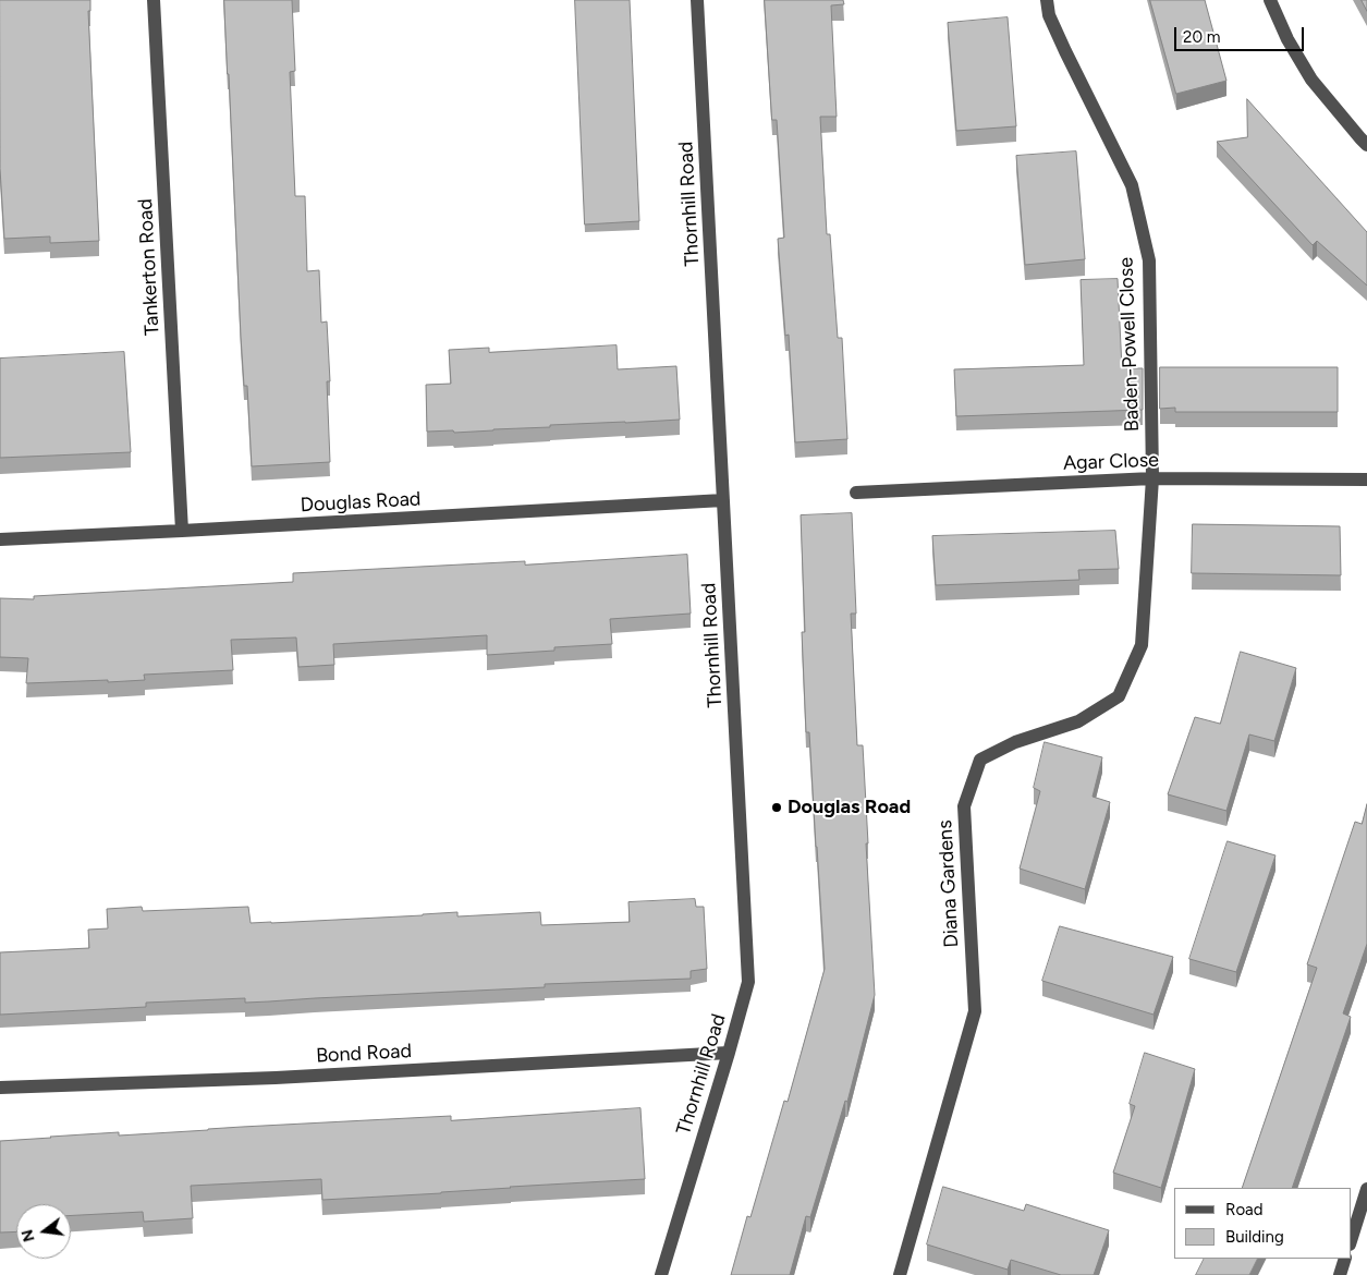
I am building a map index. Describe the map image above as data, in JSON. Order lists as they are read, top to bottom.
{
  "streets": {
    "street": [
      "Thornhill Road",
      "Tankerton Road",
      "Baden-Powell Close",
      "Agar Close",
      "Douglas Road",
      "Diana Gardens",
      "Bond Road"
    ]
  },
  "crossings": [
    ["Thornhill Road", "Douglas Road"],
    ["Thornhill Road", "Bond Road"],
    ["Tankerton Road", "Douglas Road"],
    ["Baden-Powell Close", "Agar Close"],
    ["Baden-Powell Close", "Diana Gardens"],
    ["Agar Close", "Diana Gardens"]
  ],
  "places": ["Douglas Road"],
  "legend": ["Road", "Building"],
  "scale_bar": "20 m",
  "north": "left"
}
